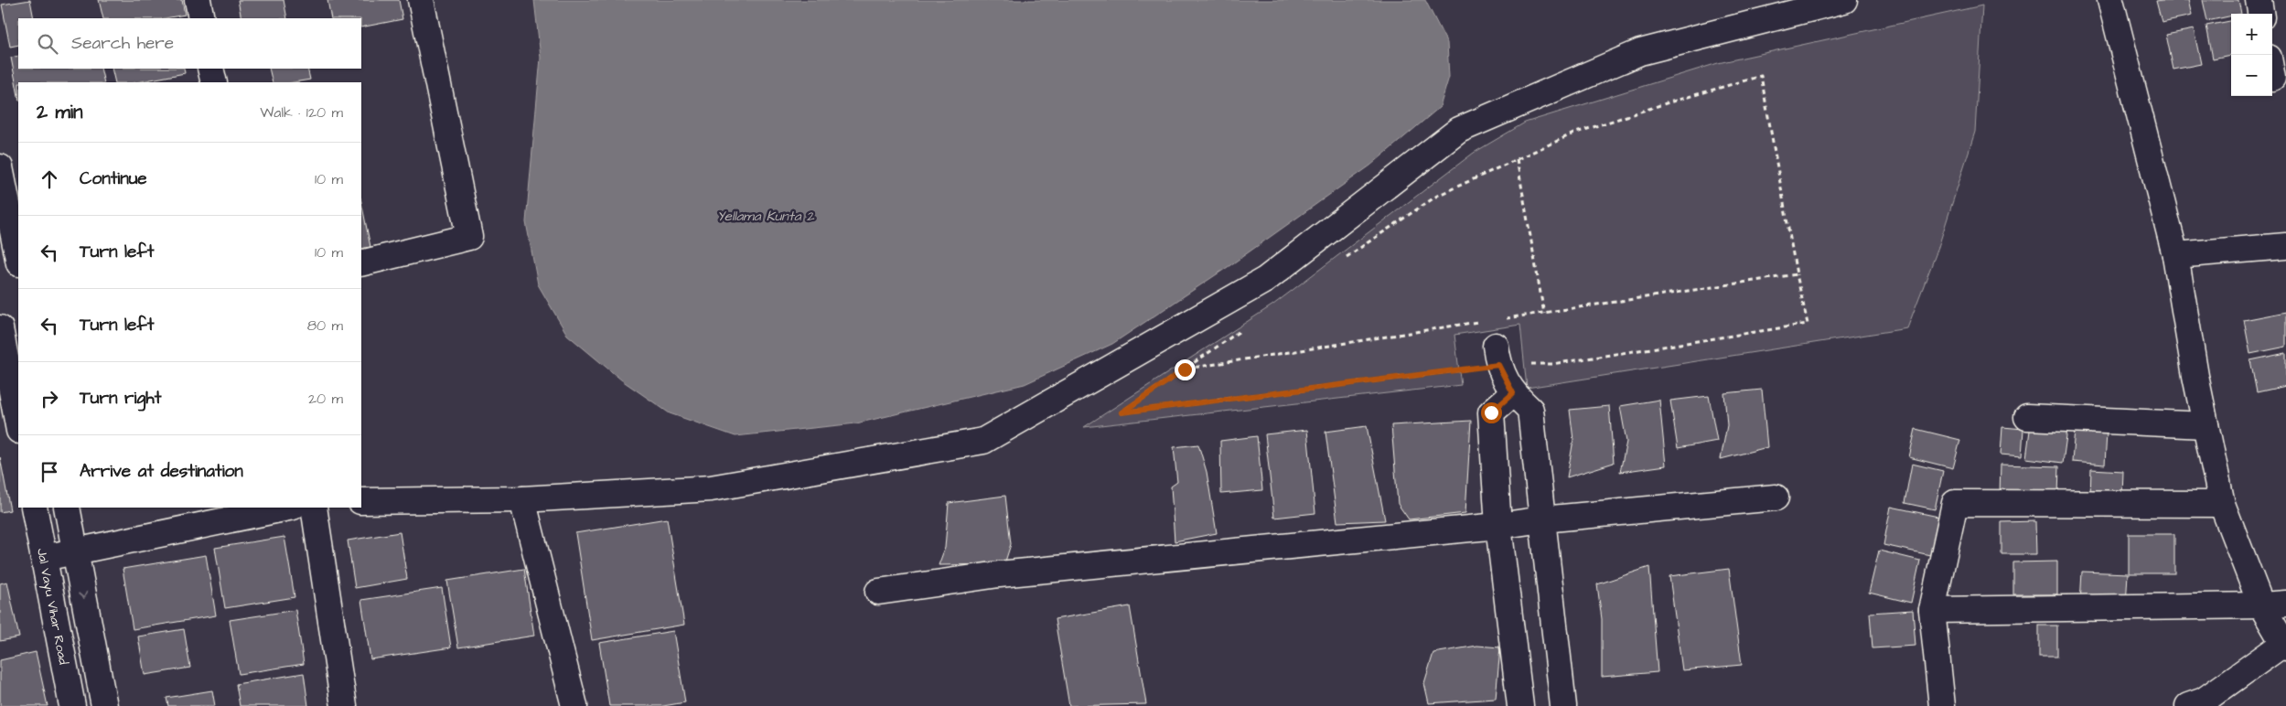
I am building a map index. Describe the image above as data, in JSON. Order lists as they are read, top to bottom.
{
  "streets": {
    "street": ["Jal Vayu Vihar Road"]
  },
  "water": ["Yellama Kunta 2"],
  "page": {
    "map_buttons": ["+", "−"],
    "search": "Search here",
    "heading": ["2 min", "Walk · 120 m"],
    "list": [
      ["Continue", "10 m"],
      ["Turn left", "10 m"],
      ["Turn left", "80 m"],
      ["Turn right", "20 m"],
      "Arrive at destination"
    ]
  }
}
